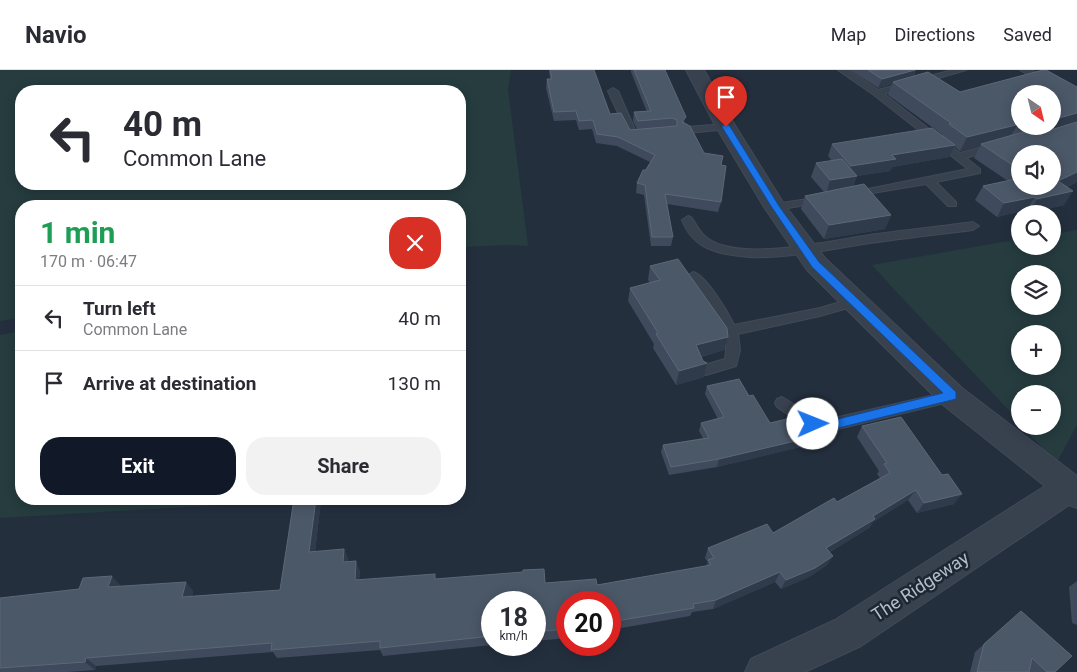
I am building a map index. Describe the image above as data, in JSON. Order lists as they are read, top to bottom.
{
  "streets": {
    "street": ["The Ridgeway"]
  },
  "north": "bottom right",
  "page": {
    "header": "Navio",
    "nav": ["Map", "Directions", "Saved"],
    "map_buttons": ["+", "−"],
    "turn": ["40 m", "Common Lane"],
    "heading": ["1 min", "170 m · 06:47"],
    "list": [
      {
        "name": "Turn left",
        "note": "Common Lane",
        "value": "40 m"
      },
      {
        "name": "Arrive at destination",
        "value": "130 m"
      }
    ],
    "buttons": ["Exit", "Share"],
    "speed": "18 km/h",
    "limit": "20"
  }
}
